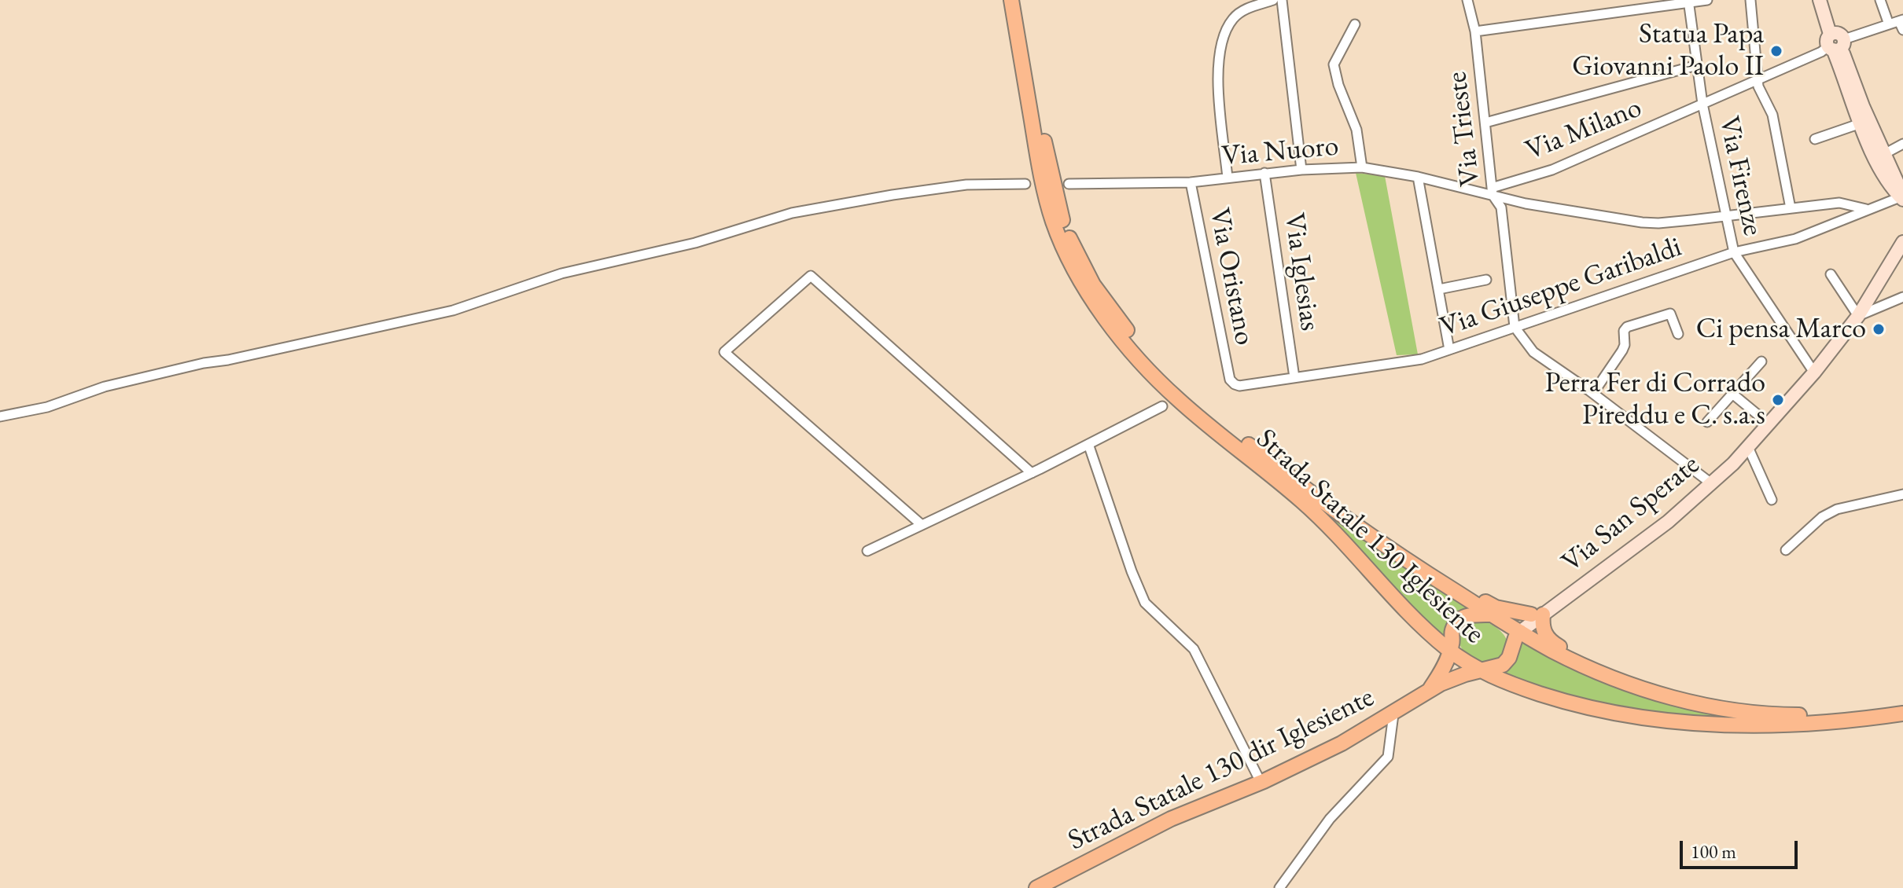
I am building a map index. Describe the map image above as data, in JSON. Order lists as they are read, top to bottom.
{
  "streets": {
    "main road": ["Strada Statale 130 Iglesiente", "Strada Statale 130 dir Iglesiente"],
    "street": [
      "Via Trieste",
      "Via Milano",
      "Via Nuoro",
      "Via Firenze",
      "Via Iglesias",
      "Via Oristano",
      "Via Giuseppe Garibaldi",
      "Via San Sperate"
    ]
  },
  "crossings": [
    ["Via Trieste", "Via Milano"],
    ["Via Trieste", "Via Nuoro"],
    ["Via Trieste", "Via Giuseppe Garibaldi"],
    ["Via Milano", "Via Nuoro"],
    ["Via Milano", "Via Firenze"],
    ["Via Nuoro", "Via Firenze"],
    ["Via Nuoro", "Via Iglesias"],
    ["Via Nuoro", "Via Oristano"],
    ["Via Nuoro", "Via Giuseppe Garibaldi"],
    ["Via Firenze", "Via Giuseppe Garibaldi"],
    ["Via Firenze", "Via San Sperate"],
    ["Via Iglesias", "Via Giuseppe Garibaldi"],
    ["Via Oristano", "Via Giuseppe Garibaldi"],
    ["Via San Sperate", "Strada Statale 130 Iglesiente"],
    ["Via San Sperate", "Strada Statale 130 dir Iglesiente"],
    ["Strada Statale 130 Iglesiente", "Strada Statale 130 dir Iglesiente"]
  ],
  "places": ["Statua Papa Giovanni Paolo II", "Ci pensa Marco", "Perra Fer di Corrado Pireddu e C. s.a.s"],
  "scale_bar": "100 m"
}
